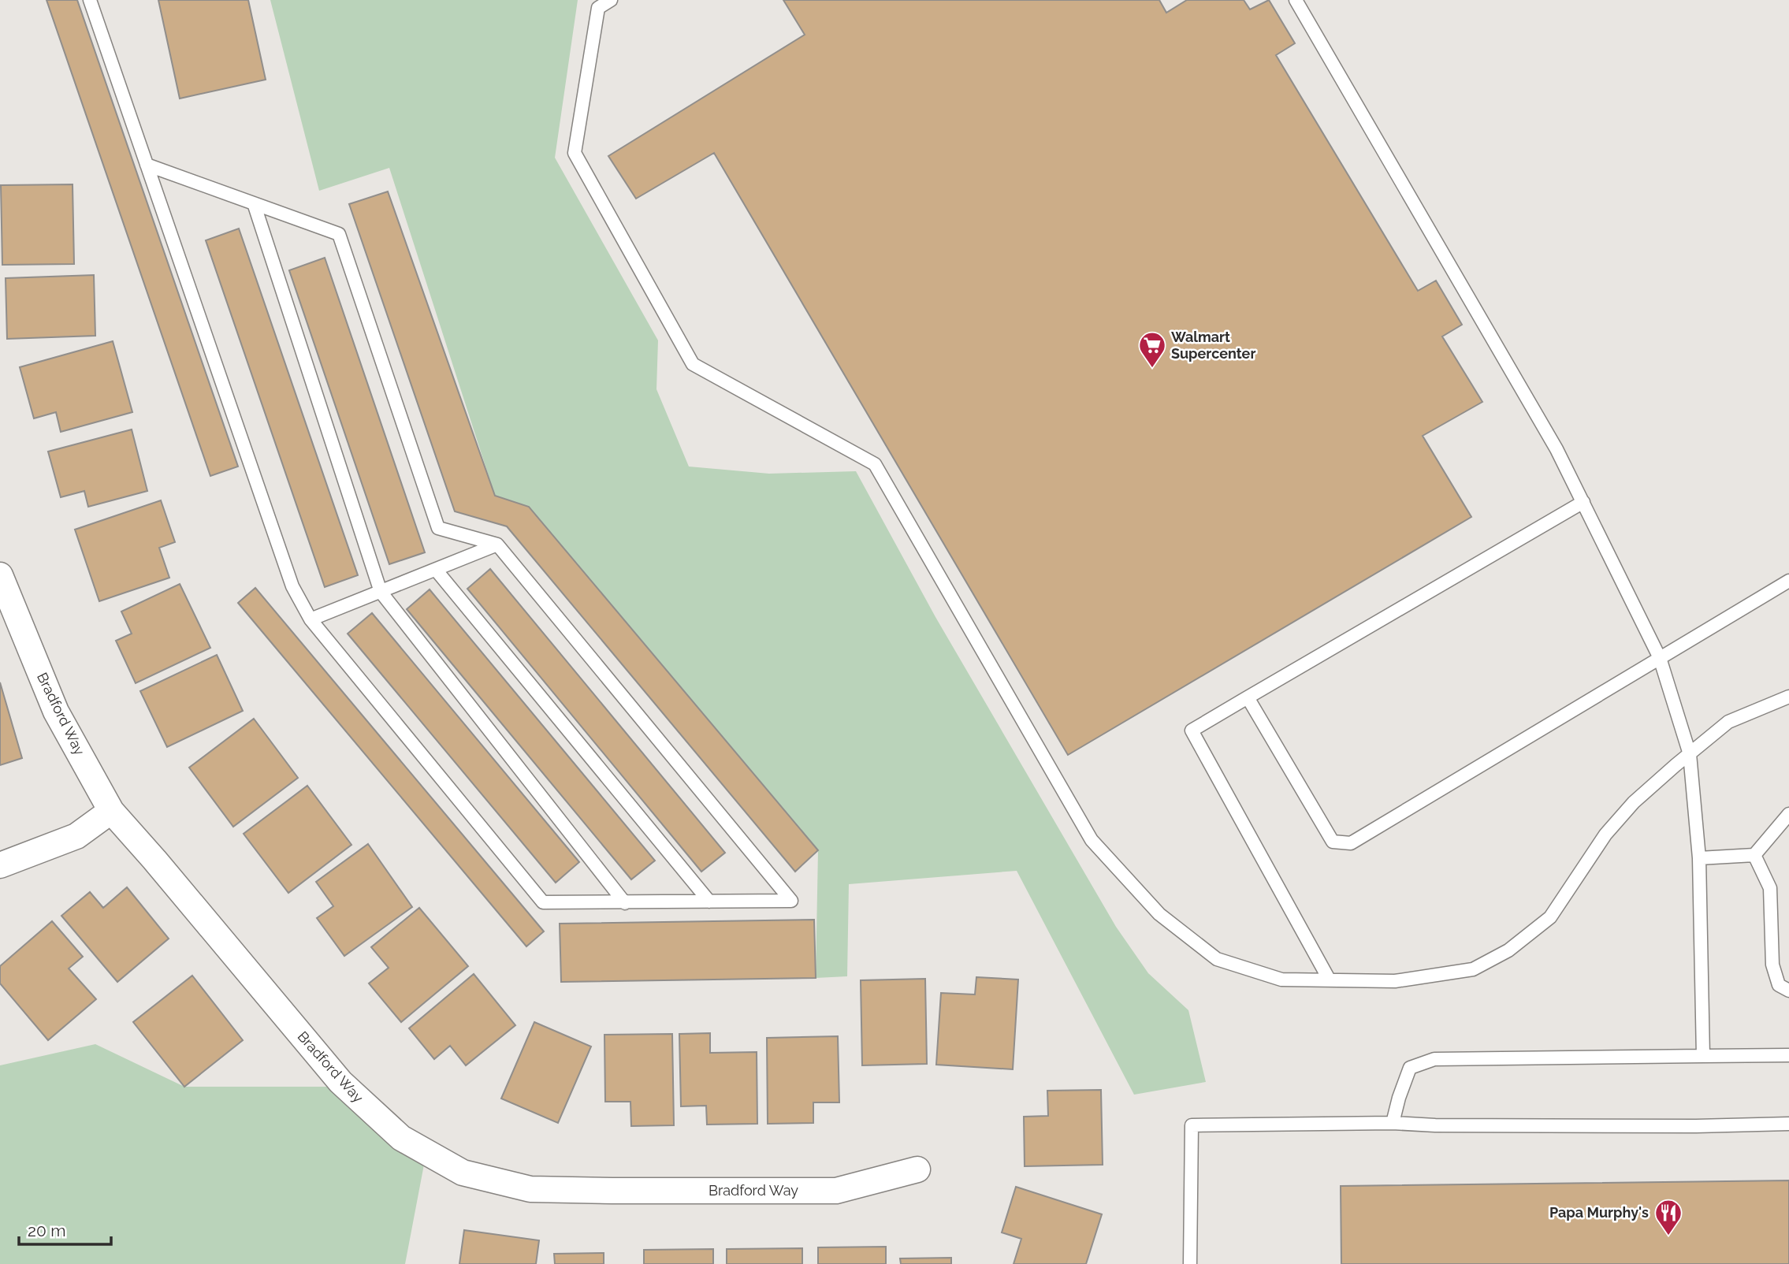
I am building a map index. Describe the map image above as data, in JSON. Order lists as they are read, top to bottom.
{
  "streets": {
    "street": ["Bradford Way"]
  },
  "places": {
    "supermarket": ["Walmart Supercenter"],
    "restaurant": ["Papa Murphy's"]
  },
  "scale_bar": "20 m"
}
